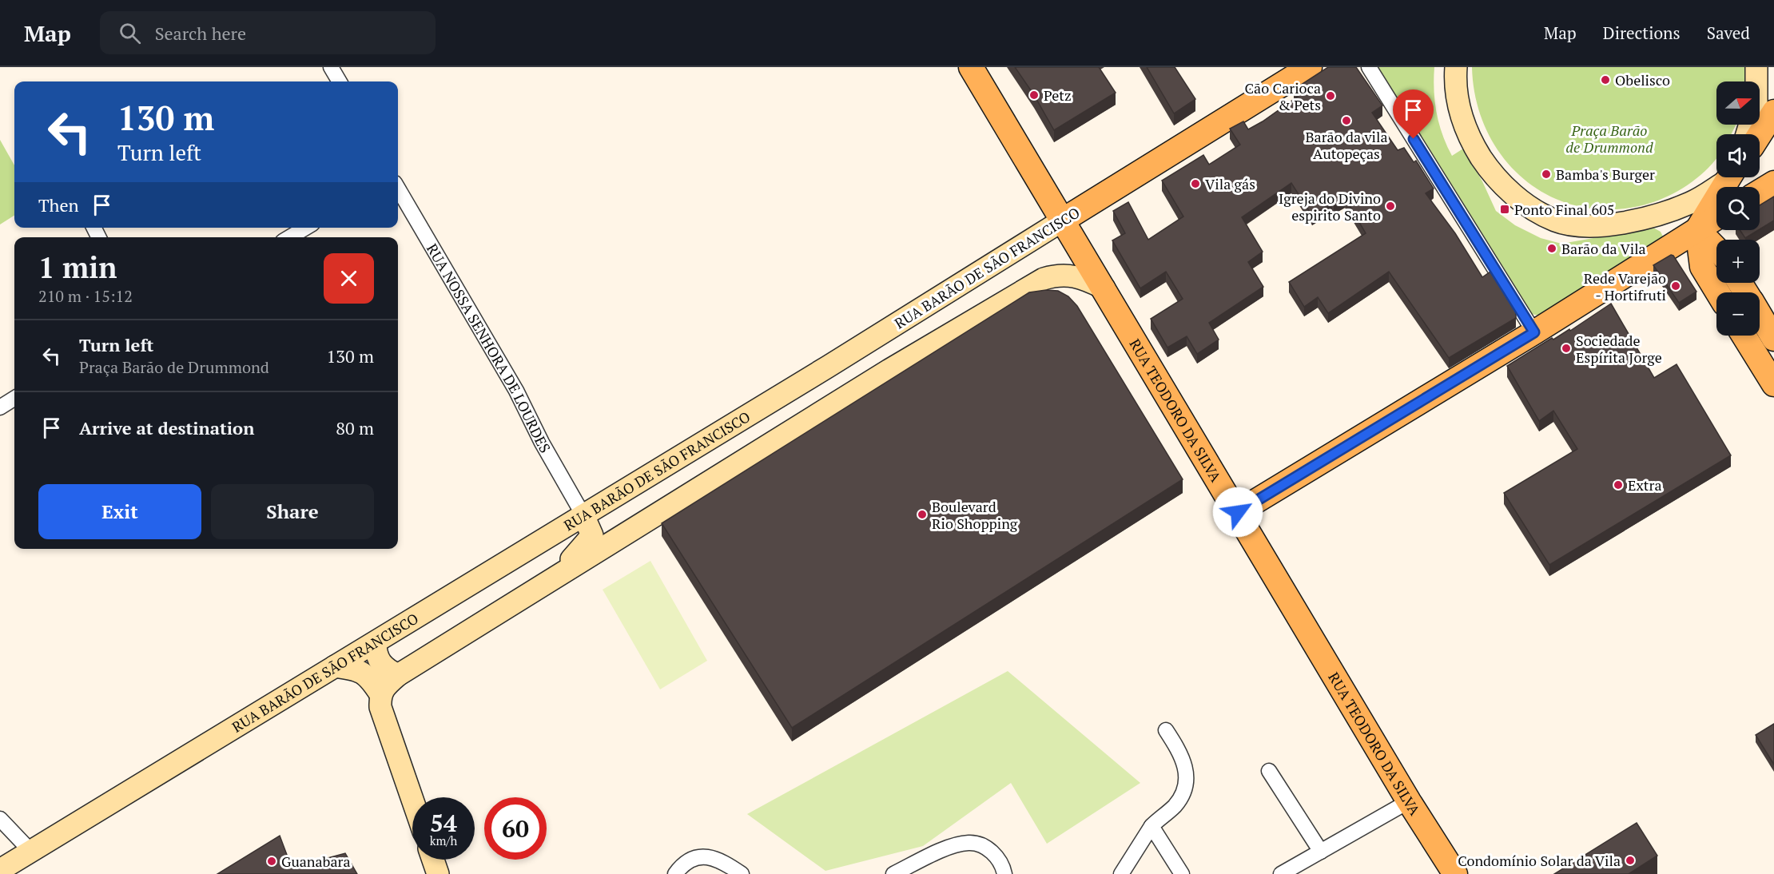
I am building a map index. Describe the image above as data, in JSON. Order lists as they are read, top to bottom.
{
  "streets": {
    "main road": ["RUA BARÃO DE SÃO FRANCISCO", "RUA TEODORO DA SILVA"],
    "street": ["RUA NOSSA SENHORA DE LOURDES"]
  },
  "crossings": [
    ["RUA BARÃO DE SÃO FRANCISCO", "RUA NOSSA SENHORA DE LOURDES"],
    ["RUA BARÃO DE SÃO FRANCISCO", "RUA TEODORO DA SILVA"]
  ],
  "parks": ["Praça Barão de Drummond"],
  "places": {
    "other": [
      "Obelisco",
      "Petz",
      "Cão Carioca & Pets",
      "Barão da vila Autopeças",
      "Bamba's Burger",
      "Vila gás",
      "Igreja do Divino espirito Santo",
      "Barão da Vila",
      "Rede Varejão - Hortifruti",
      "Sociedade Espírita Jorge",
      "Extra",
      "Boulevard Rio Shopping",
      "Condomínio Solar da Vila",
      "Guanabara"
    ],
    "transit": ["Ponto Final 605"]
  },
  "north": "right",
  "page": {
    "header": "Map",
    "search": "Search here",
    "nav": ["Map", "Directions", "Saved"],
    "map_buttons": ["+", "−"],
    "turn": ["130 m", "Turn left"],
    "then": "Then",
    "heading": ["1 min", "210 m · 15:12"],
    "list": [
      {
        "name": "Turn left",
        "note": "Praça Barão de Drummond",
        "value": "130 m"
      },
      {
        "name": "Arrive at destination",
        "value": "80 m"
      }
    ],
    "buttons": ["Exit", "Share"],
    "speed": "54 km/h",
    "limit": "60"
  }
}
